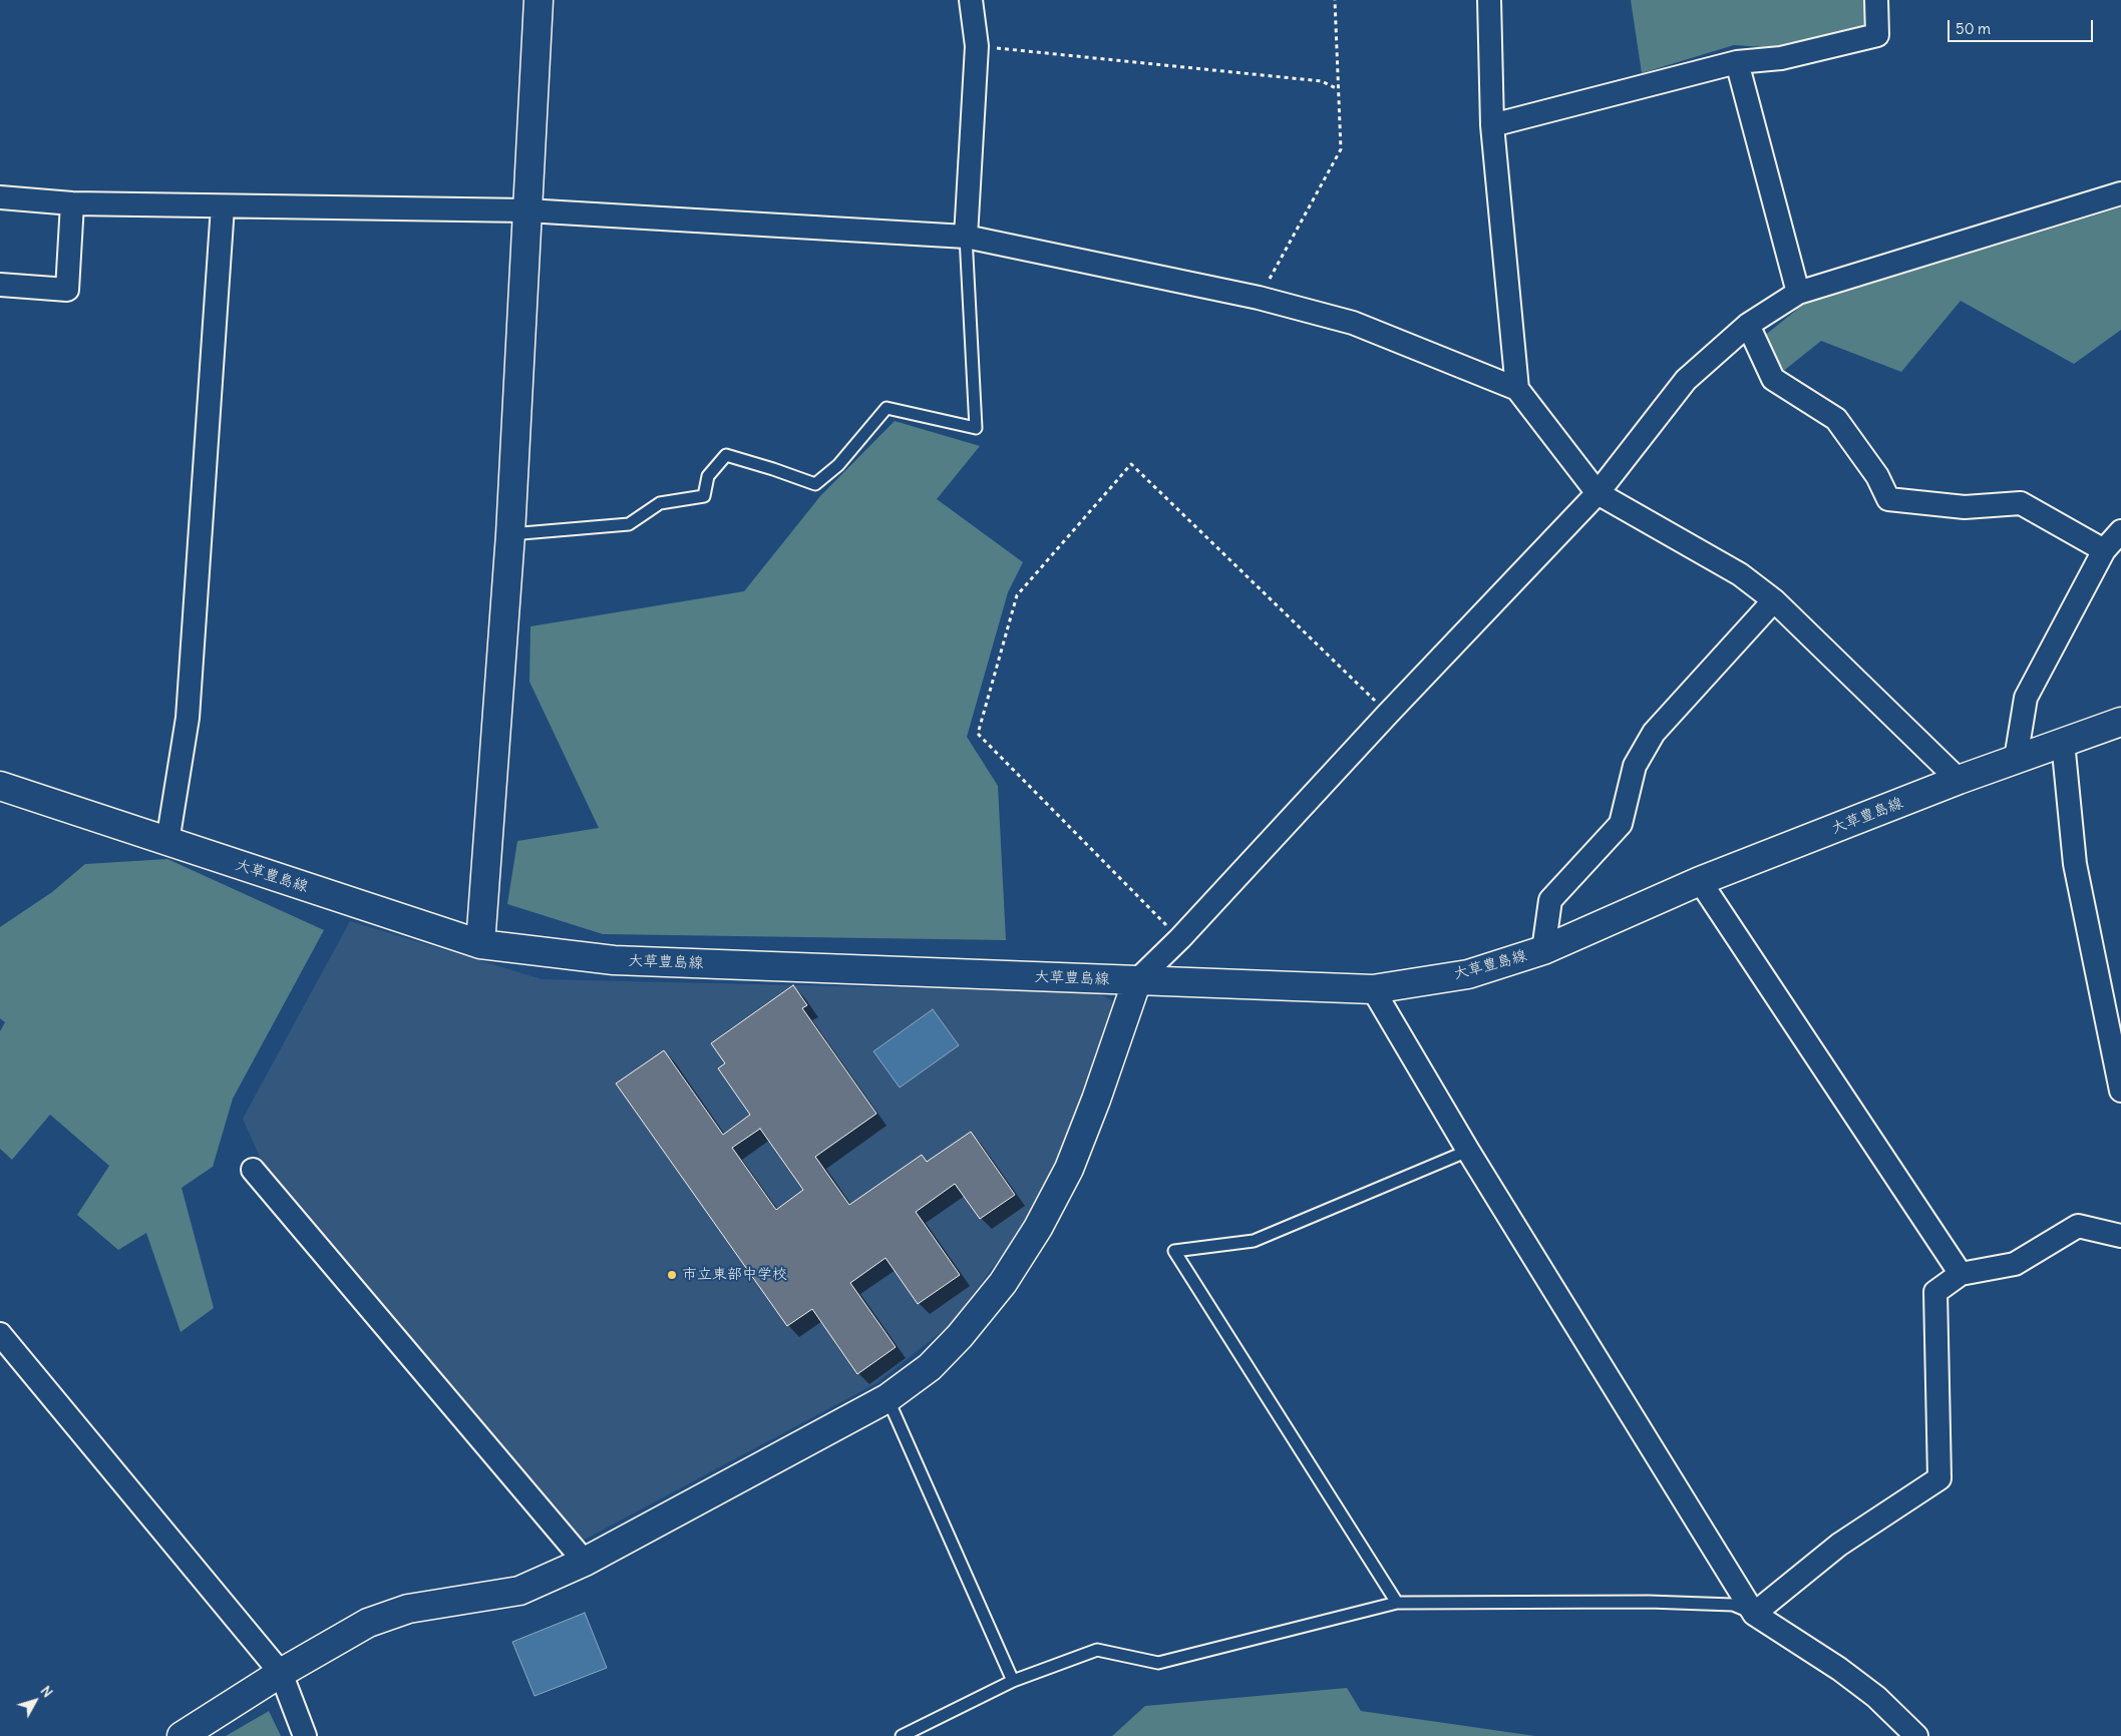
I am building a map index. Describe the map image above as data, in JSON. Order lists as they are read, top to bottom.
{
  "streets": {
    "street": ["大草豊島線"]
  },
  "places": ["市立東部中学校"],
  "scale_bar": "50 m",
  "north": "top right"
}
